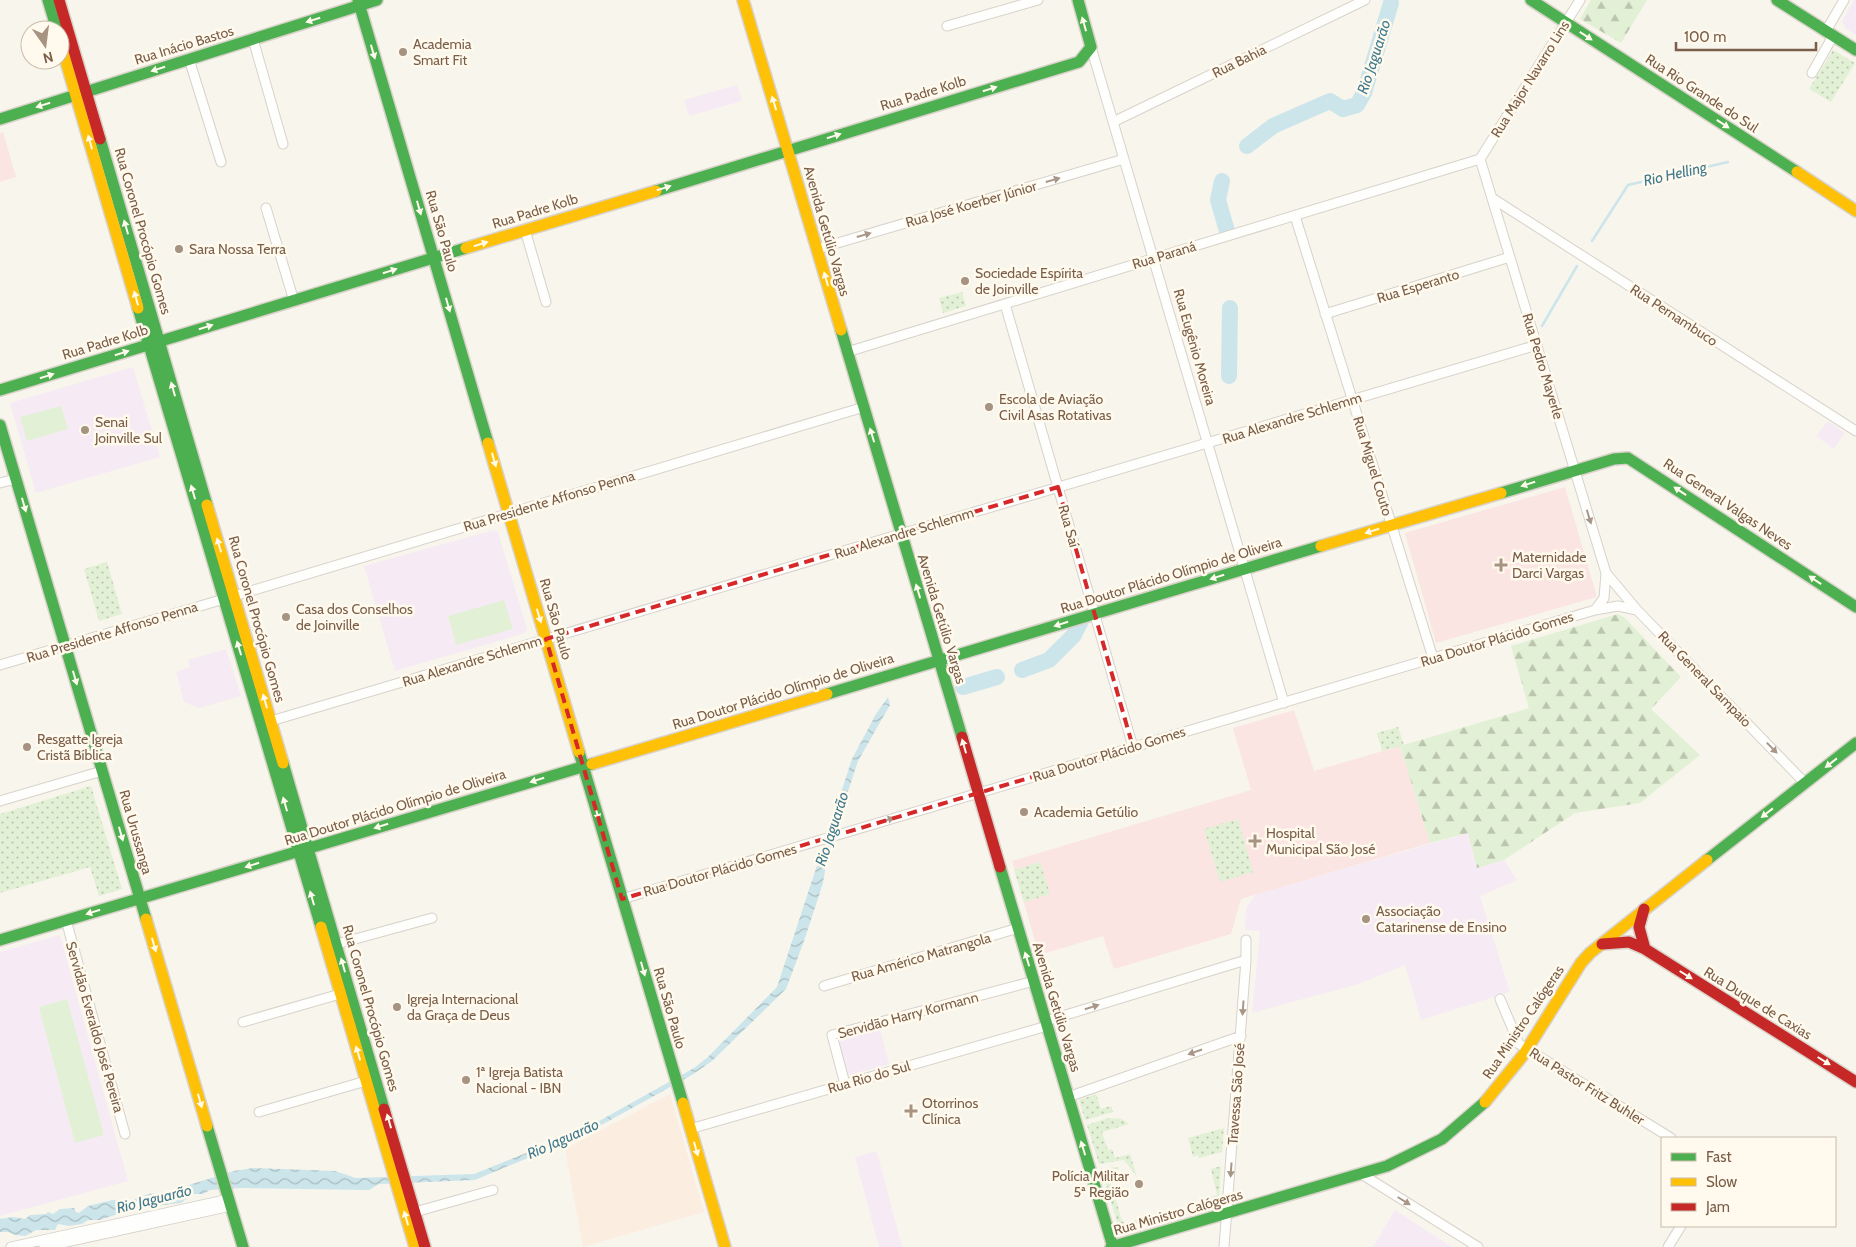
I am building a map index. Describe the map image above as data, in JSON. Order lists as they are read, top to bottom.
{
  "streets": {
    "main road": [
      "Rua Inácio Bastos",
      "Rua Padre Kolb",
      "Rua Rio Grande do Sul",
      "Rua Coronel Procópio Gomes",
      "Rua São Paulo",
      "Avenida Getúlio Vargas",
      "Rua Eugênio Moreira",
      "Rua General Valgas Neves",
      "Rua Doutor Plácido Olímpio de Oliveira",
      "Rua Urussanga",
      "Rua Duque de Caxias",
      "Rua Ministro Calógeras"
    ],
    "street": [
      "Rua Bahia",
      "Rua Major Navarro Lins",
      "Rua José Koerber Júnior",
      "Rua Paraná",
      "Rua Esperanto",
      "Rua Pernambuco",
      "Rua Pedro Mayerle",
      "Rua Alexandre Schlemm",
      "Rua Miguel Couto",
      "Rua Presidente Affonso Penna",
      "Rua Saí",
      "Rua Doutor Plácido Gomes",
      "Rua General Sampaio",
      "Rua Américo Matrangola",
      "Servidão Harry Kormann",
      "Servidão Everaldo José Pereira",
      "Rua Rio do Sul",
      "Rua Pastor Fritz Buhler",
      "Travessa São José"
    ]
  },
  "crossings": [
    ["Rua Inácio Bastos", "Rua Coronel Procópio Gomes"],
    ["Rua Inácio Bastos", "Rua São Paulo"],
    ["Rua Bahia", "Rua Eugênio Moreira"],
    ["Rua Major Navarro Lins", "Rua Rio Grande do Sul"],
    ["Rua Major Navarro Lins", "Rua Paraná"],
    ["Rua Major Navarro Lins", "Rua Pedro Mayerle"],
    ["Rua Padre Kolb", "Rua Coronel Procópio Gomes"],
    ["Rua Padre Kolb", "Rua São Paulo"],
    ["Rua Padre Kolb", "Avenida Getúlio Vargas"],
    ["Rua José Koerber Júnior", "Avenida Getúlio Vargas"],
    ["Rua José Koerber Júnior", "Rua Eugênio Moreira"],
    ["Rua Coronel Procópio Gomes", "Rua Alexandre Schlemm"],
    ["Rua Coronel Procópio Gomes", "Rua Presidente Affonso Penna"],
    ["Rua Coronel Procópio Gomes", "Rua Doutor Plácido Olímpio de Oliveira"],
    ["Rua São Paulo", "Rua Alexandre Schlemm"],
    ["Rua São Paulo", "Rua Presidente Affonso Penna"],
    ["Rua São Paulo", "Rua Doutor Plácido Olímpio de Oliveira"],
    ["Rua São Paulo", "Rua Doutor Plácido Gomes"],
    ["Rua São Paulo", "Rua Rio do Sul"],
    ["Avenida Getúlio Vargas", "Rua Paraná"],
    ["Avenida Getúlio Vargas", "Rua Alexandre Schlemm"],
    ["Avenida Getúlio Vargas", "Rua Presidente Affonso Penna"],
    ["Avenida Getúlio Vargas", "Rua Doutor Plácido Olímpio de Oliveira"],
    ["Avenida Getúlio Vargas", "Rua Doutor Plácido Gomes"],
    ["Avenida Getúlio Vargas", "Rua Américo Matrangola"],
    ["Avenida Getúlio Vargas", "Servidão Harry Kormann"],
    ["Avenida Getúlio Vargas", "Rua Ministro Calógeras"],
    ["Avenida Getúlio Vargas", "Rua Rio do Sul"],
    ["Rua Paraná", "Rua Eugênio Moreira"],
    ["Rua Paraná", "Rua Pedro Mayerle"],
    ["Rua Paraná", "Rua Miguel Couto"],
    ["Rua Paraná", "Rua Saí"],
    ["Rua Esperanto", "Rua Pedro Mayerle"],
    ["Rua Esperanto", "Rua Miguel Couto"],
    ["Rua Pernambuco", "Rua Pedro Mayerle"],
    ["Rua Eugênio Moreira", "Rua Alexandre Schlemm"],
    ["Rua Eugênio Moreira", "Rua Doutor Plácido Olímpio de Oliveira"],
    ["Rua Eugênio Moreira", "Rua Doutor Plácido Gomes"],
    ["Rua Pedro Mayerle", "Rua Alexandre Schlemm"],
    ["Rua Pedro Mayerle", "Rua General Valgas Neves"],
    ["Rua Pedro Mayerle", "Rua Doutor Plácido Olímpio de Oliveira"],
    ["Rua Pedro Mayerle", "Rua General Sampaio"],
    ["Rua Alexandre Schlemm", "Rua Miguel Couto"],
    ["Rua Alexandre Schlemm", "Rua Saí"],
    ["Rua Miguel Couto", "Rua Doutor Plácido Olímpio de Oliveira"],
    ["Rua Miguel Couto", "Rua Doutor Plácido Gomes"],
    ["Rua Presidente Affonso Penna", "Rua Urussanga"],
    ["Rua General Valgas Neves", "Rua Doutor Plácido Olímpio de Oliveira"],
    ["Rua Saí", "Rua Doutor Plácido Olímpio de Oliveira"],
    ["Rua Saí", "Rua Doutor Plácido Gomes"],
    ["Rua Doutor Plácido Olímpio de Oliveira", "Rua Urussanga"],
    ["Rua Doutor Plácido Olímpio de Oliveira", "Servidão Everaldo José Pereira"],
    ["Rua Doutor Plácido Gomes", "Rua General Sampaio"],
    ["Rua General Sampaio", "Rua Ministro Calógeras"],
    ["Rua Duque de Caxias", "Rua Ministro Calógeras"],
    ["Servidão Harry Kormann", "Rua Rio do Sul"],
    ["Rua Ministro Calógeras", "Rua Pastor Fritz Buhler"],
    ["Rua Ministro Calógeras", "Travessa São José"],
    ["Rua Rio do Sul", "Travessa São José"]
  ],
  "one_way": [
    "Rua Inácio Bastos",
    "Rua Padre Kolb",
    "Rua Rio Grande do Sul",
    "Rua José Koerber Júnior",
    "Rua Coronel Procópio Gomes",
    "Rua São Paulo",
    "Avenida Getúlio Vargas",
    "Rua General Valgas Neves",
    "Rua Doutor Plácido Olímpio de Oliveira",
    "Rua Doutor Plácido Gomes",
    "Rua General Sampaio",
    "Rua Urussanga",
    "Rua Duque de Caxias",
    "Travessa São José"
  ],
  "water": ["Rio Jaguarão", "Rio Helling"],
  "places": {
    "other": [
      "Academia Smart Fit",
      "Sara Nossa Terra",
      "Sociedade Espírita de Joinville",
      "Escola de Aviação Civil Asas Rotativas",
      "Senai Joinville Sul",
      "Casa dos Conselhos de Joinville",
      "Resgatte Igreja Cristã Bíblica",
      "Academia Getúlio",
      "Associação Catarinense de Ensino",
      "Igreja Internacional da Graça de Deus",
      "1ª Igreja Batista Nacional - IBN",
      "Polícia Militar 5ª Região"
    ],
    "health": ["Maternidade Darci Vargas", "Hospital Municipal São José", "Otorrinos Clínica"]
  },
  "legend": ["Fast", "Slow", "Jam"],
  "scale_bar": "100 m",
  "north": "bottom"
}
